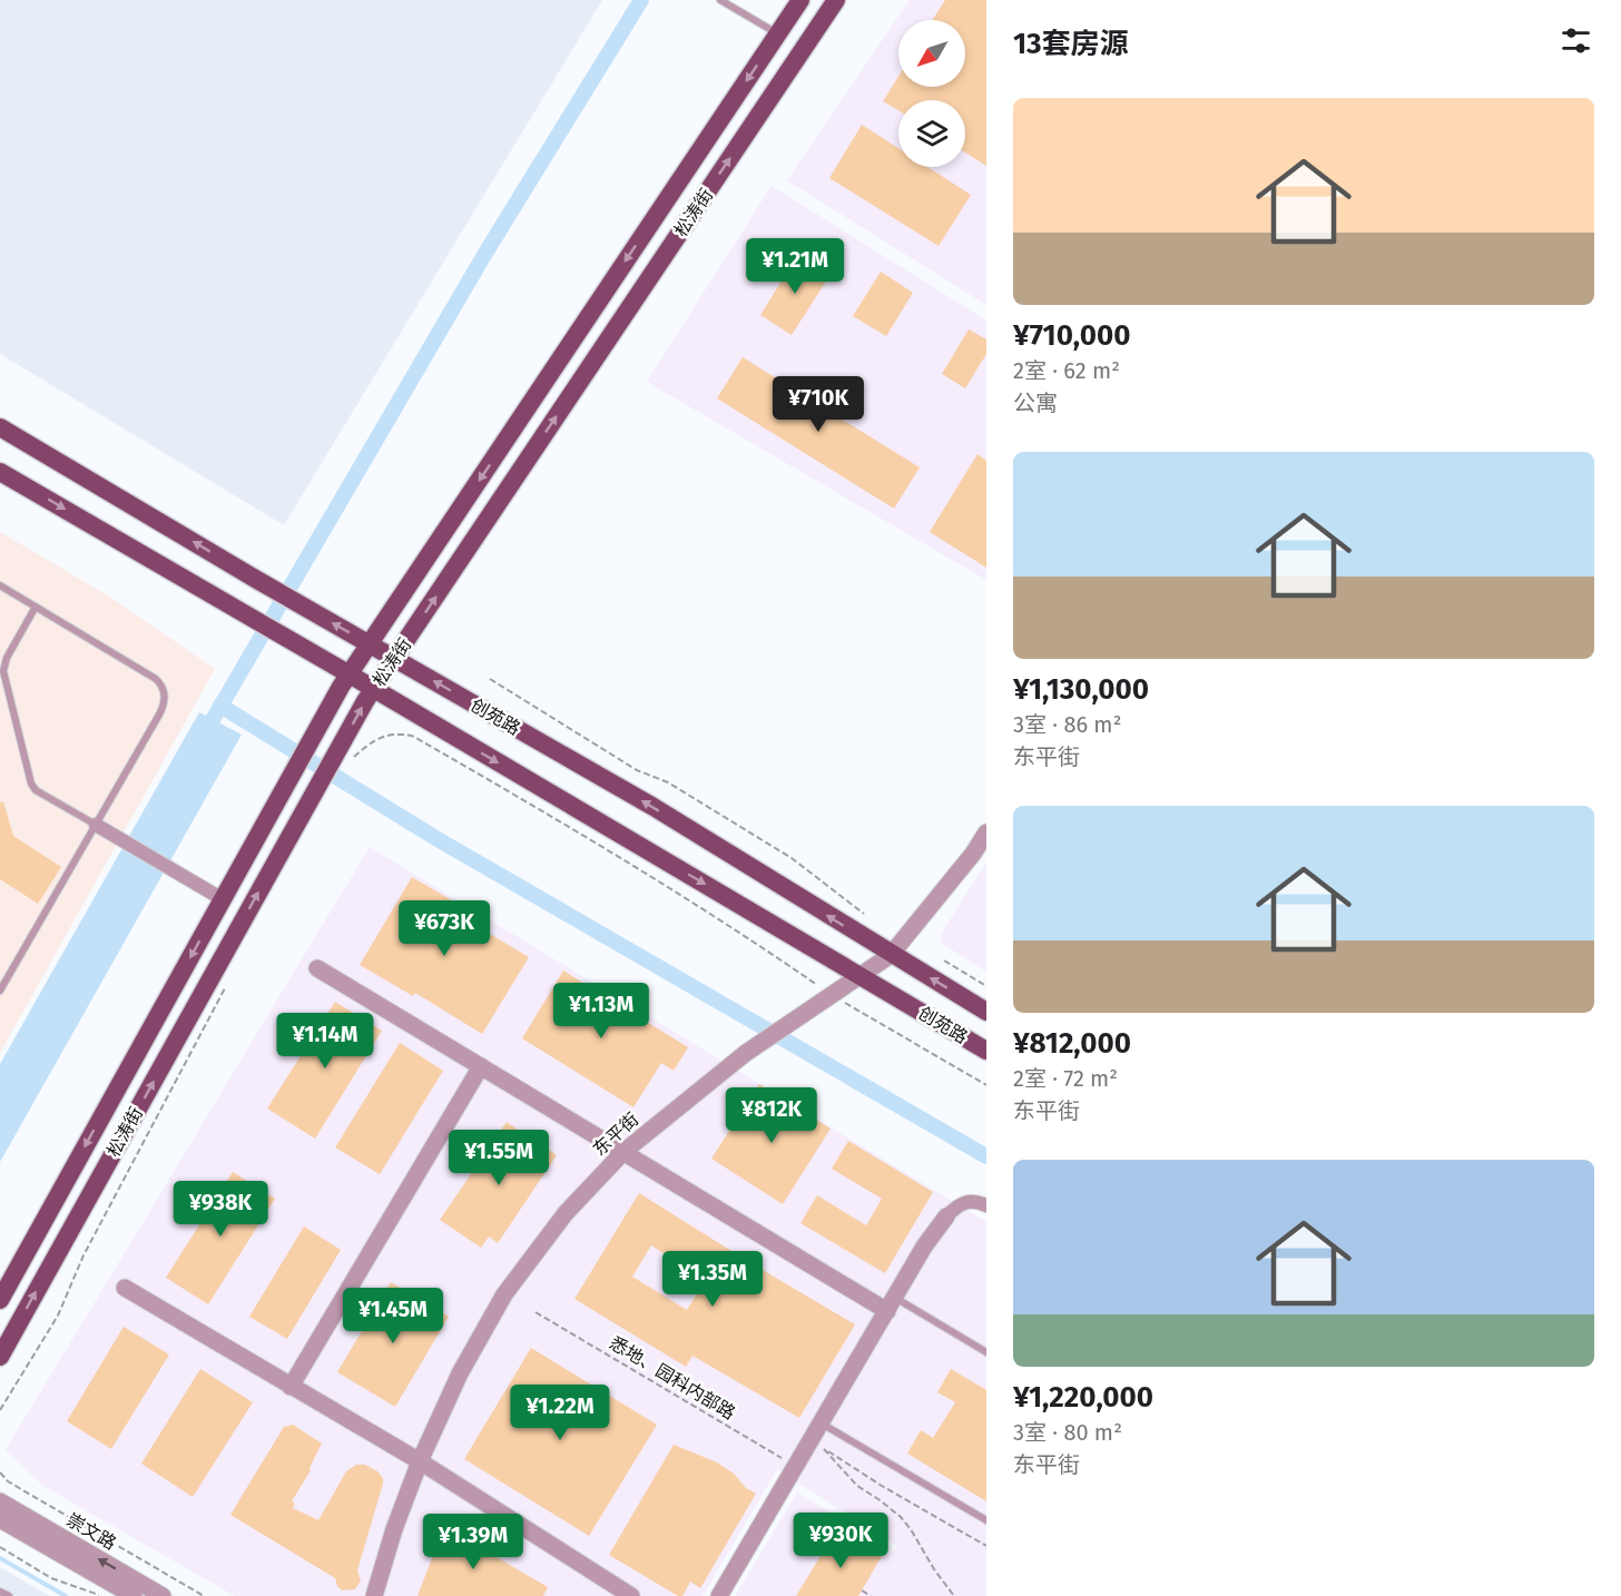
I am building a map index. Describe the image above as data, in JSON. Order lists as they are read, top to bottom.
{
  "streets": {
    "main road": ["松涛街", "创苑路"],
    "street": ["东平街", "崇文路"],
    "path": ["悉地、园科内部路"]
  },
  "crossings": [
    ["松涛街", "创苑路"],
    ["创苑路", "东平街"]
  ],
  "north": "bottom left",
  "page": {
    "heading": "13套房源",
    "list": [
      {
        "name": "¥710,000",
        "note": "2室 · 62 m² · 公寓"
      },
      {
        "name": "¥1,130,000",
        "note": "3室 · 86 m² · 东平街"
      },
      {
        "name": "¥812,000",
        "note": "2室 · 72 m² · 东平街"
      },
      {
        "name": "¥1,220,000",
        "note": "3室 · 80 m² · 东平街"
      }
    ],
    "price": [
      "¥1.21M",
      "¥710K",
      "¥673K",
      "¥1.13M",
      "¥1.14M",
      "¥812K",
      "¥1.55M",
      "¥938K",
      "¥1.35M",
      "¥1.45M",
      "¥1.22M",
      "¥930K",
      "¥1.39M"
    ]
  }
}
